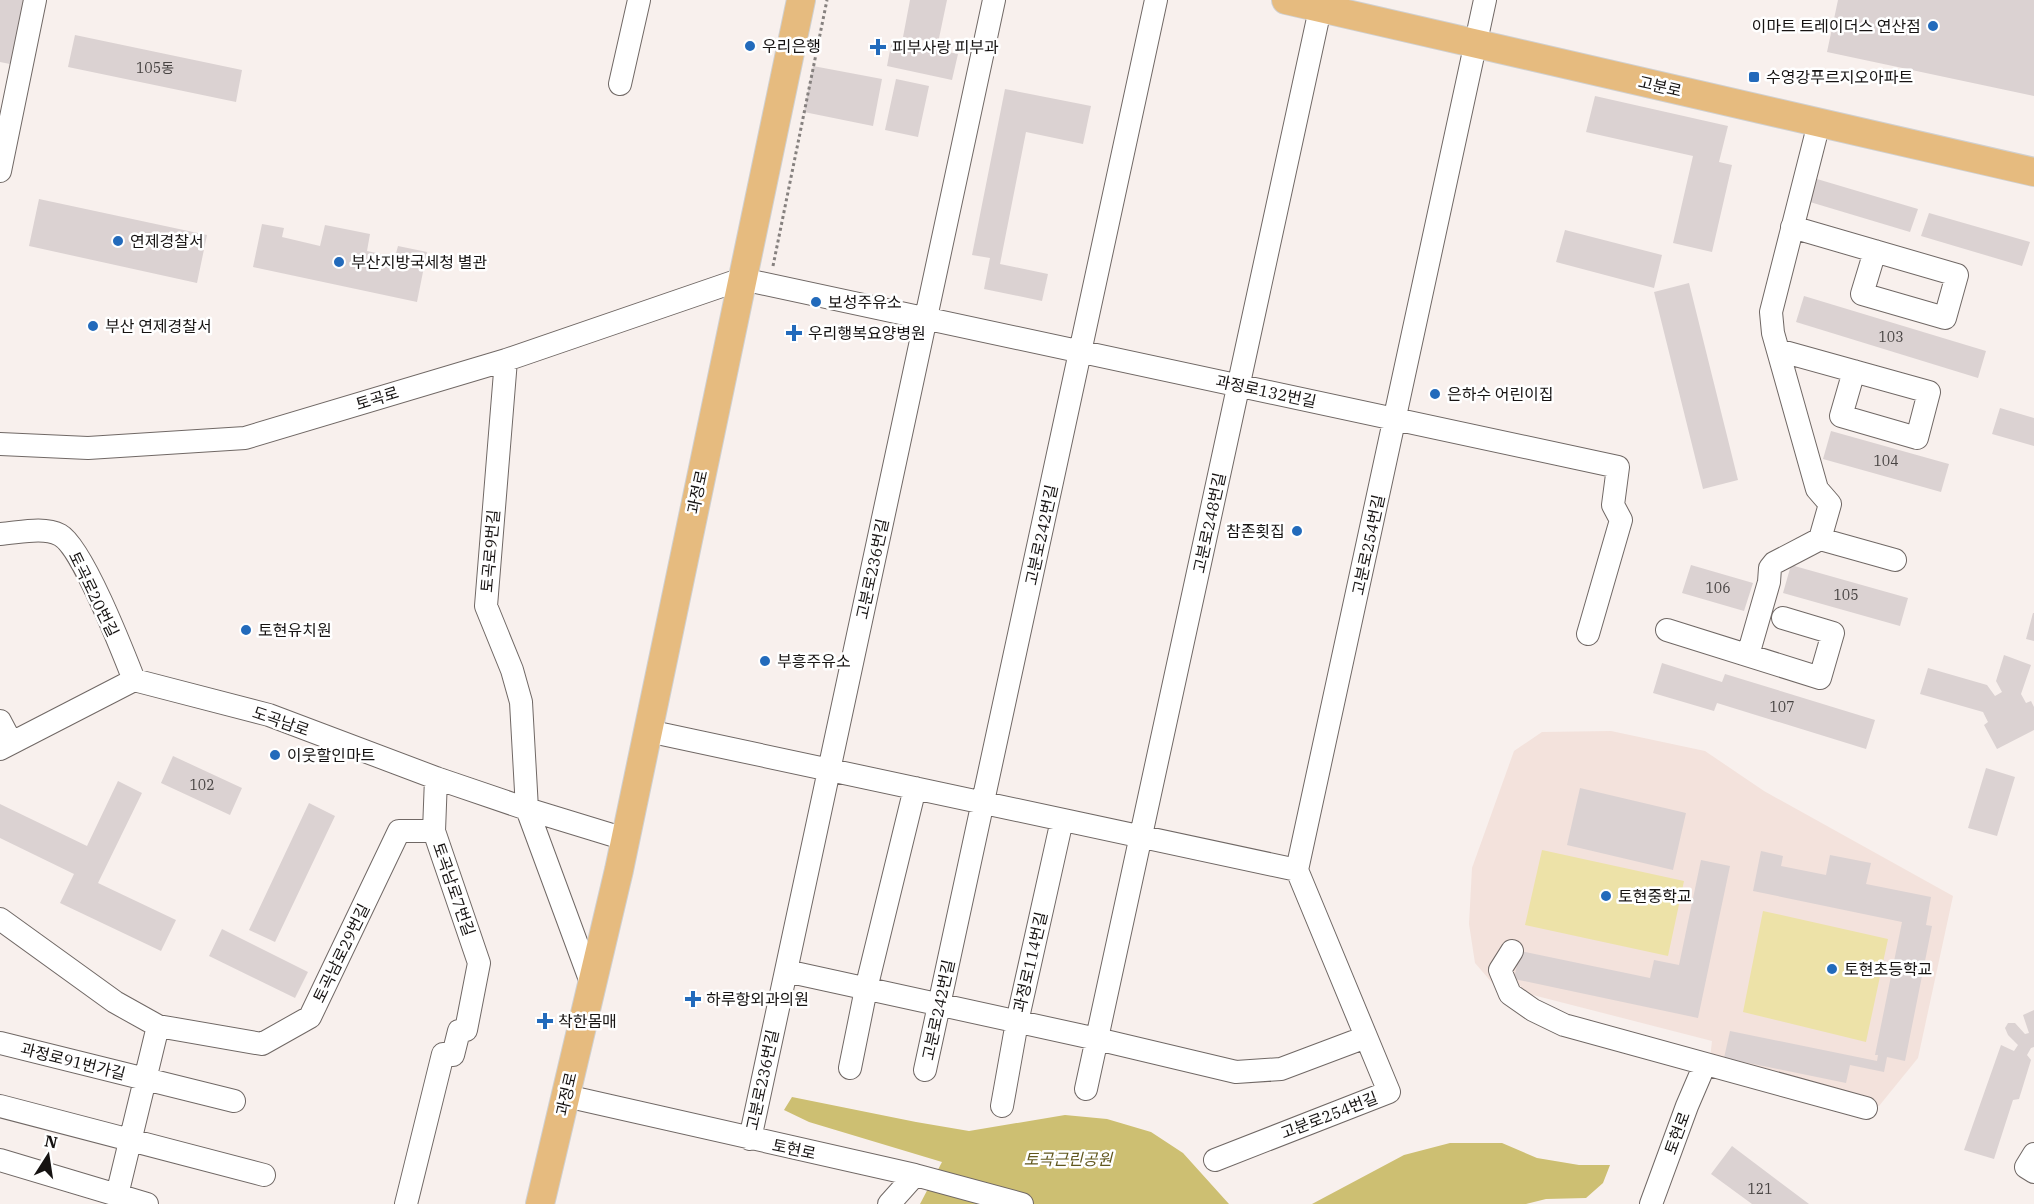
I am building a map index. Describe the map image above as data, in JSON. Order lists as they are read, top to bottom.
{
  "streets": {
    "main road": ["고분로", "과정로"],
    "street": [
      "과정로132번길",
      "토곡로",
      "고분로248번길",
      "고분로242번길",
      "고분로254번길",
      "토곡로9번길",
      "고분로236번길",
      "토곡로20번길",
      "도곡남로",
      "토곡남로7번길",
      "토곡남로29번길",
      "과정로114번길",
      "과정로91번가길",
      "토현로"
    ]
  },
  "crossings": [
    ["고분로", "고분로248번길"],
    ["고분로", "고분로254번길"],
    ["과정로132번길", "토곡로"],
    ["과정로132번길", "과정로"],
    ["과정로132번길", "고분로248번길"],
    ["과정로132번길", "고분로242번길"],
    ["과정로132번길", "고분로254번길"],
    ["과정로132번길", "고분로236번길"],
    ["토곡로", "과정로"],
    ["토곡로", "토곡로9번길"],
    ["과정로", "도곡남로"],
    ["과정로", "토현로"],
    ["토곡로9번길", "도곡남로"],
    ["고분로236번길", "토현로"],
    ["토곡로20번길", "도곡남로"],
    ["도곡남로", "토곡남로7번길"],
    ["토곡남로7번길", "토곡남로29번길"],
    ["토곡남로29번길", "과정로91번가길"]
  ],
  "parks": ["토곡근린공원"],
  "places": {
    "other": [
      "이마트 트레이더스 연산점",
      "우리은행",
      "연제경찰서",
      "부산지방국세청 별관",
      "보성주유소",
      "부산 연제경찰서",
      "은하수 어린이집",
      "참존횟집",
      "토현유치원",
      "부흥주유소",
      "이웃할인마트",
      "토현중학교",
      "토현초등학교"
    ],
    "health": [
      "피부사랑 피부과",
      "우리행복요양병원",
      "하루항외과의원",
      "착한몸매"
    ],
    "transit": ["수영강푸르지오아파트"]
  },
  "house_numbers": [
    "105동",
    "103",
    "104",
    "106",
    "105",
    "107",
    "102",
    "121"
  ],
  "north": "top"
}
